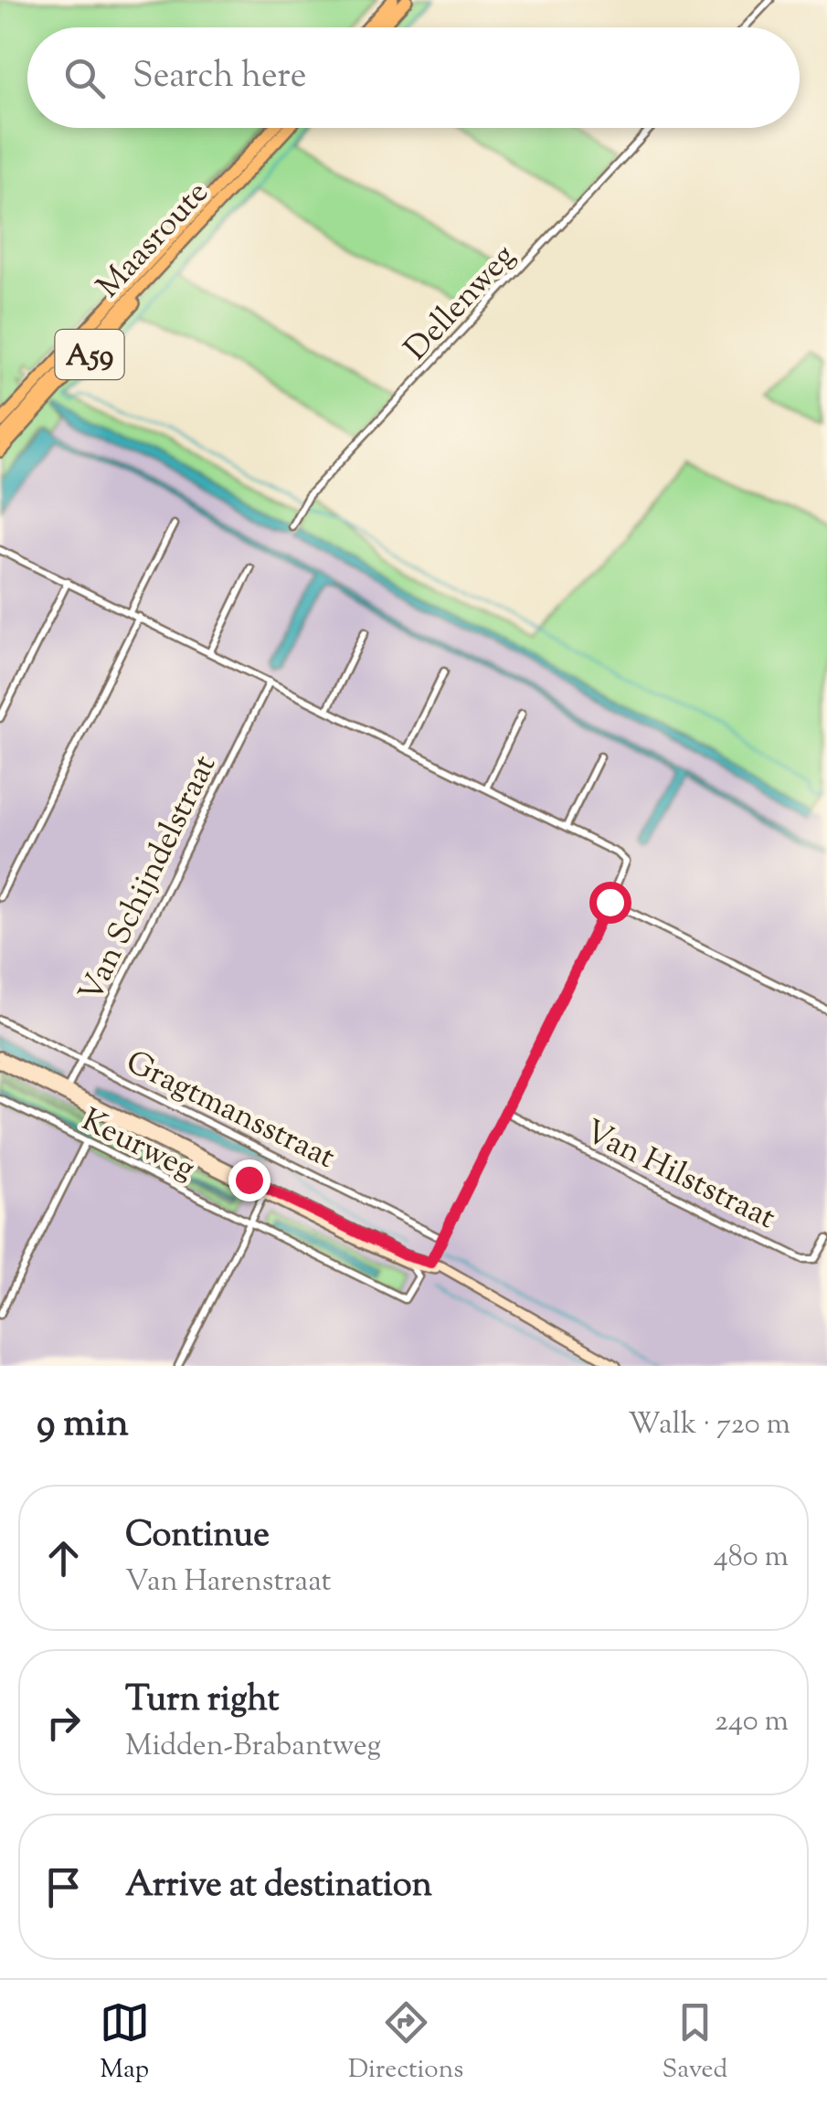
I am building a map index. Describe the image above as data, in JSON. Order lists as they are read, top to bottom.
{
  "streets": {
    "highway": ["Maasroute", "A59"],
    "street": [
      "Dellenweg",
      "Van Schijndelstraat",
      "Gragtmansstraat",
      "Keurweg",
      "Van Hilststraat"
    ]
  },
  "crossings": [
    ["Maasroute", "A59"],
    ["Van Schijndelstraat", "Gragtmansstraat"]
  ],
  "page": {
    "search": "Search here",
    "heading": ["9 min", "Walk · 720 m"],
    "list": [
      ["Continue", "Van Harenstraat", "480 m"],
      ["Turn right", "Midden-Brabantweg", "240 m"],
      "Arrive at destination"
    ],
    "nav": ["Map", "Directions", "Saved"]
  }
}
